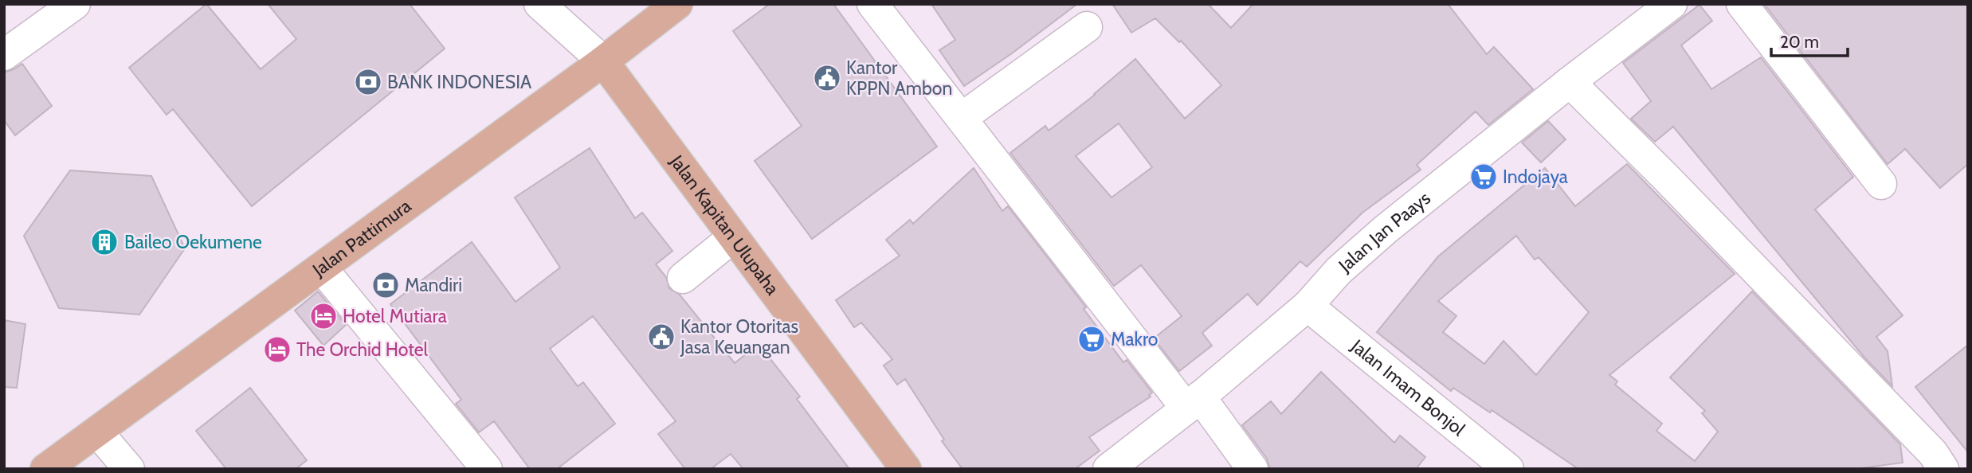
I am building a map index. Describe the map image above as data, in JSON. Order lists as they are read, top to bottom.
{
  "streets": {
    "main road": ["Jalan Kapitan Ulupaha", "Jalan Pattimura"],
    "street": ["Jalan Jan Paays", "Jalan Imam Bonjol"]
  },
  "crossings": [
    ["Jalan Kapitan Ulupaha", "Jalan Pattimura"],
    ["Jalan Jan Paays", "Jalan Imam Bonjol"]
  ],
  "places": {
    "public building": ["Kantor KPPN Ambon", "Kantor Otoritas Jasa Keuangan"],
    "bank": ["BANK INDONESIA", "Mandiri"],
    "supermarket": ["Indojaya", "Makro"],
    "building": ["Baileo Oekumene"],
    "hotel": ["Hotel Mutiara", "The Orchid Hotel"]
  },
  "scale_bar": "20 m"
}
